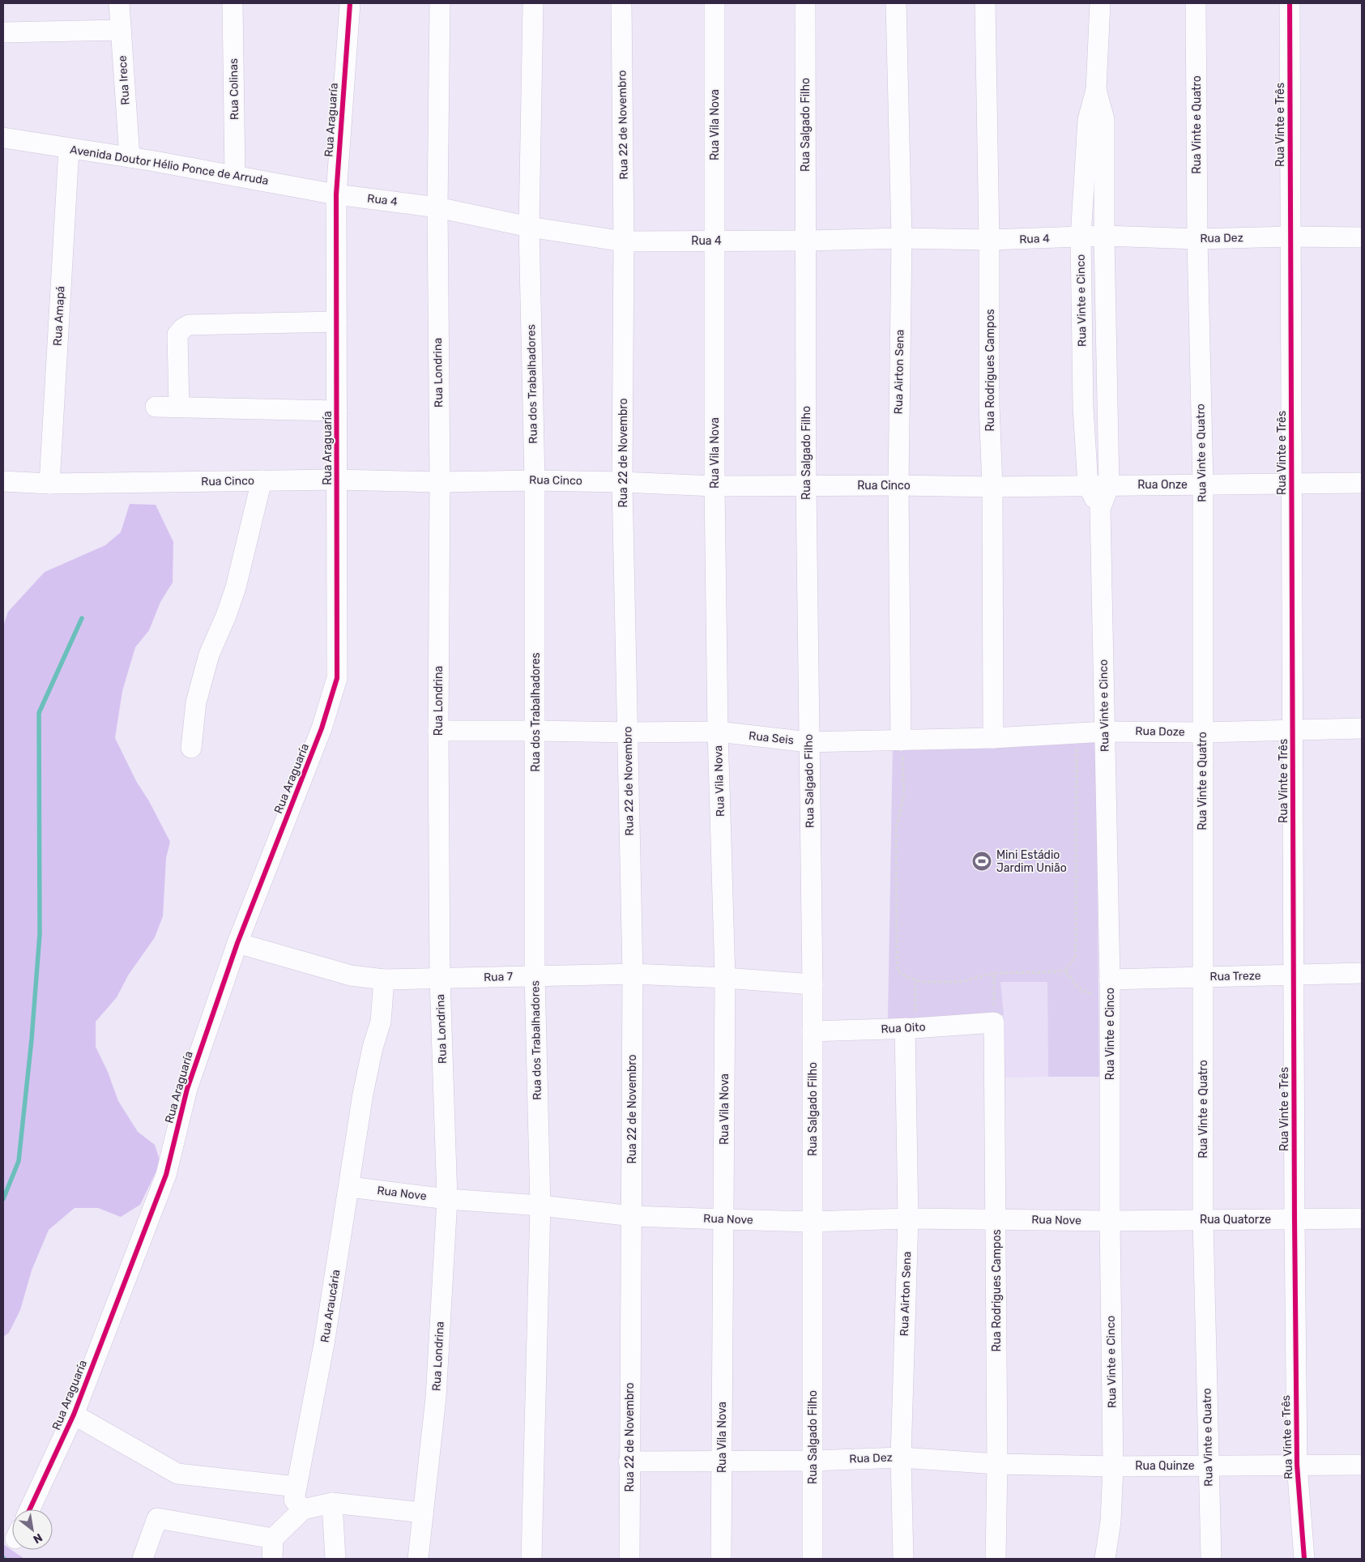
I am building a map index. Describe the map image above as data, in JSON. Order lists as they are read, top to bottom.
{
  "streets": {
    "street": [
      "Rua Irece",
      "Rua Colinas",
      "Rua Araguaría",
      "Rua 22 de Novembro",
      "Rua Vila Nova",
      "Rua Salgado Filho",
      "Rua Vinte e Quatro",
      "Rua Vinte e Três",
      "Avenida Doutor Hélio Ponce de Arruda",
      "Rua 4",
      "Rua Dez",
      "Rua Vinte e Cinco",
      "Rua Amapá",
      "Rua Rodrigues Campos",
      "Rua Airton Sena",
      "Rua Londrina",
      "Rua dos Trabalhadores",
      "Rua Cinco",
      "Rua Onze",
      "Rua Doze",
      "Rua Seis",
      "Rua Treze",
      "Rua 7",
      "Rua Oito",
      "Rua Nove",
      "Rua Quatorze",
      "Rua Araucária",
      "Rua Quinze"
    ]
  },
  "crossings": [
    ["Rua Irece", "Avenida Doutor Hélio Ponce de Arruda"],
    ["Rua Colinas", "Avenida Doutor Hélio Ponce de Arruda"],
    ["Rua Araguaría", "Avenida Doutor Hélio Ponce de Arruda"],
    ["Rua Araguaría", "Rua 4"],
    ["Rua Araguaría", "Rua Cinco"],
    ["Rua Araguaría", "Rua 7"],
    ["Rua 22 de Novembro", "Rua 4"],
    ["Rua 22 de Novembro", "Rua Dez"],
    ["Rua 22 de Novembro", "Rua Cinco"],
    ["Rua 22 de Novembro", "Rua Seis"],
    ["Rua 22 de Novembro", "Rua 7"],
    ["Rua 22 de Novembro", "Rua Nove"],
    ["Rua Vila Nova", "Rua 4"],
    ["Rua Vila Nova", "Rua Dez"],
    ["Rua Vila Nova", "Rua Cinco"],
    ["Rua Vila Nova", "Rua Seis"],
    ["Rua Vila Nova", "Rua 7"],
    ["Rua Vila Nova", "Rua Nove"],
    ["Rua Salgado Filho", "Rua 4"],
    ["Rua Salgado Filho", "Rua Dez"],
    ["Rua Salgado Filho", "Rua Cinco"],
    ["Rua Salgado Filho", "Rua Seis"],
    ["Rua Salgado Filho", "Rua 7"],
    ["Rua Salgado Filho", "Rua Oito"],
    ["Rua Salgado Filho", "Rua Nove"],
    ["Rua Vinte e Quatro", "Rua Dez"],
    ["Rua Vinte e Quatro", "Rua Onze"],
    ["Rua Vinte e Quatro", "Rua Doze"],
    ["Rua Vinte e Quatro", "Rua Treze"],
    ["Rua Vinte e Quatro", "Rua Quatorze"],
    ["Rua Vinte e Quatro", "Rua Quinze"],
    ["Rua Vinte e Três", "Rua Dez"],
    ["Rua Vinte e Três", "Rua Onze"],
    ["Rua Vinte e Três", "Rua Doze"],
    ["Rua Vinte e Três", "Rua Treze"],
    ["Rua Vinte e Três", "Rua Quatorze"],
    ["Rua Vinte e Três", "Rua Quinze"],
    ["Avenida Doutor Hélio Ponce de Arruda", "Rua 4"],
    ["Avenida Doutor Hélio Ponce de Arruda", "Rua Amapá"],
    ["Rua 4", "Rua Dez"],
    ["Rua 4", "Rua Vinte e Cinco"],
    ["Rua 4", "Rua Rodrigues Campos"],
    ["Rua 4", "Rua Airton Sena"],
    ["Rua 4", "Rua Londrina"],
    ["Rua 4", "Rua dos Trabalhadores"],
    ["Rua Dez", "Rua Vinte e Cinco"],
    ["Rua Dez", "Rua Rodrigues Campos"],
    ["Rua Dez", "Rua Airton Sena"],
    ["Rua Dez", "Rua Quinze"],
    ["Rua Vinte e Cinco", "Rua Cinco"],
    ["Rua Vinte e Cinco", "Rua Onze"],
    ["Rua Vinte e Cinco", "Rua Doze"],
    ["Rua Vinte e Cinco", "Rua Seis"],
    ["Rua Vinte e Cinco", "Rua Treze"],
    ["Rua Vinte e Cinco", "Rua Nove"],
    ["Rua Vinte e Cinco", "Rua Quatorze"],
    ["Rua Vinte e Cinco", "Rua Quinze"],
    ["Rua Amapá", "Rua Cinco"],
    ["Rua Rodrigues Campos", "Rua Cinco"],
    ["Rua Rodrigues Campos", "Rua Seis"],
    ["Rua Rodrigues Campos", "Rua Oito"],
    ["Rua Rodrigues Campos", "Rua Nove"],
    ["Rua Airton Sena", "Rua Cinco"],
    ["Rua Airton Sena", "Rua Seis"],
    ["Rua Airton Sena", "Rua Oito"],
    ["Rua Airton Sena", "Rua Nove"],
    ["Rua Londrina", "Rua Cinco"],
    ["Rua Londrina", "Rua Seis"],
    ["Rua Londrina", "Rua 7"],
    ["Rua Londrina", "Rua Nove"],
    ["Rua dos Trabalhadores", "Rua Cinco"],
    ["Rua dos Trabalhadores", "Rua Seis"],
    ["Rua dos Trabalhadores", "Rua 7"],
    ["Rua dos Trabalhadores", "Rua Nove"],
    ["Rua Cinco", "Rua Onze"],
    ["Rua Doze", "Rua Seis"],
    ["Rua 7", "Rua Araucária"],
    ["Rua Nove", "Rua Quatorze"],
    ["Rua Nove", "Rua Araucária"]
  ],
  "places": {
    "sports": ["Mini Estádio Jardim União"]
  },
  "north": "bottom right"
}
